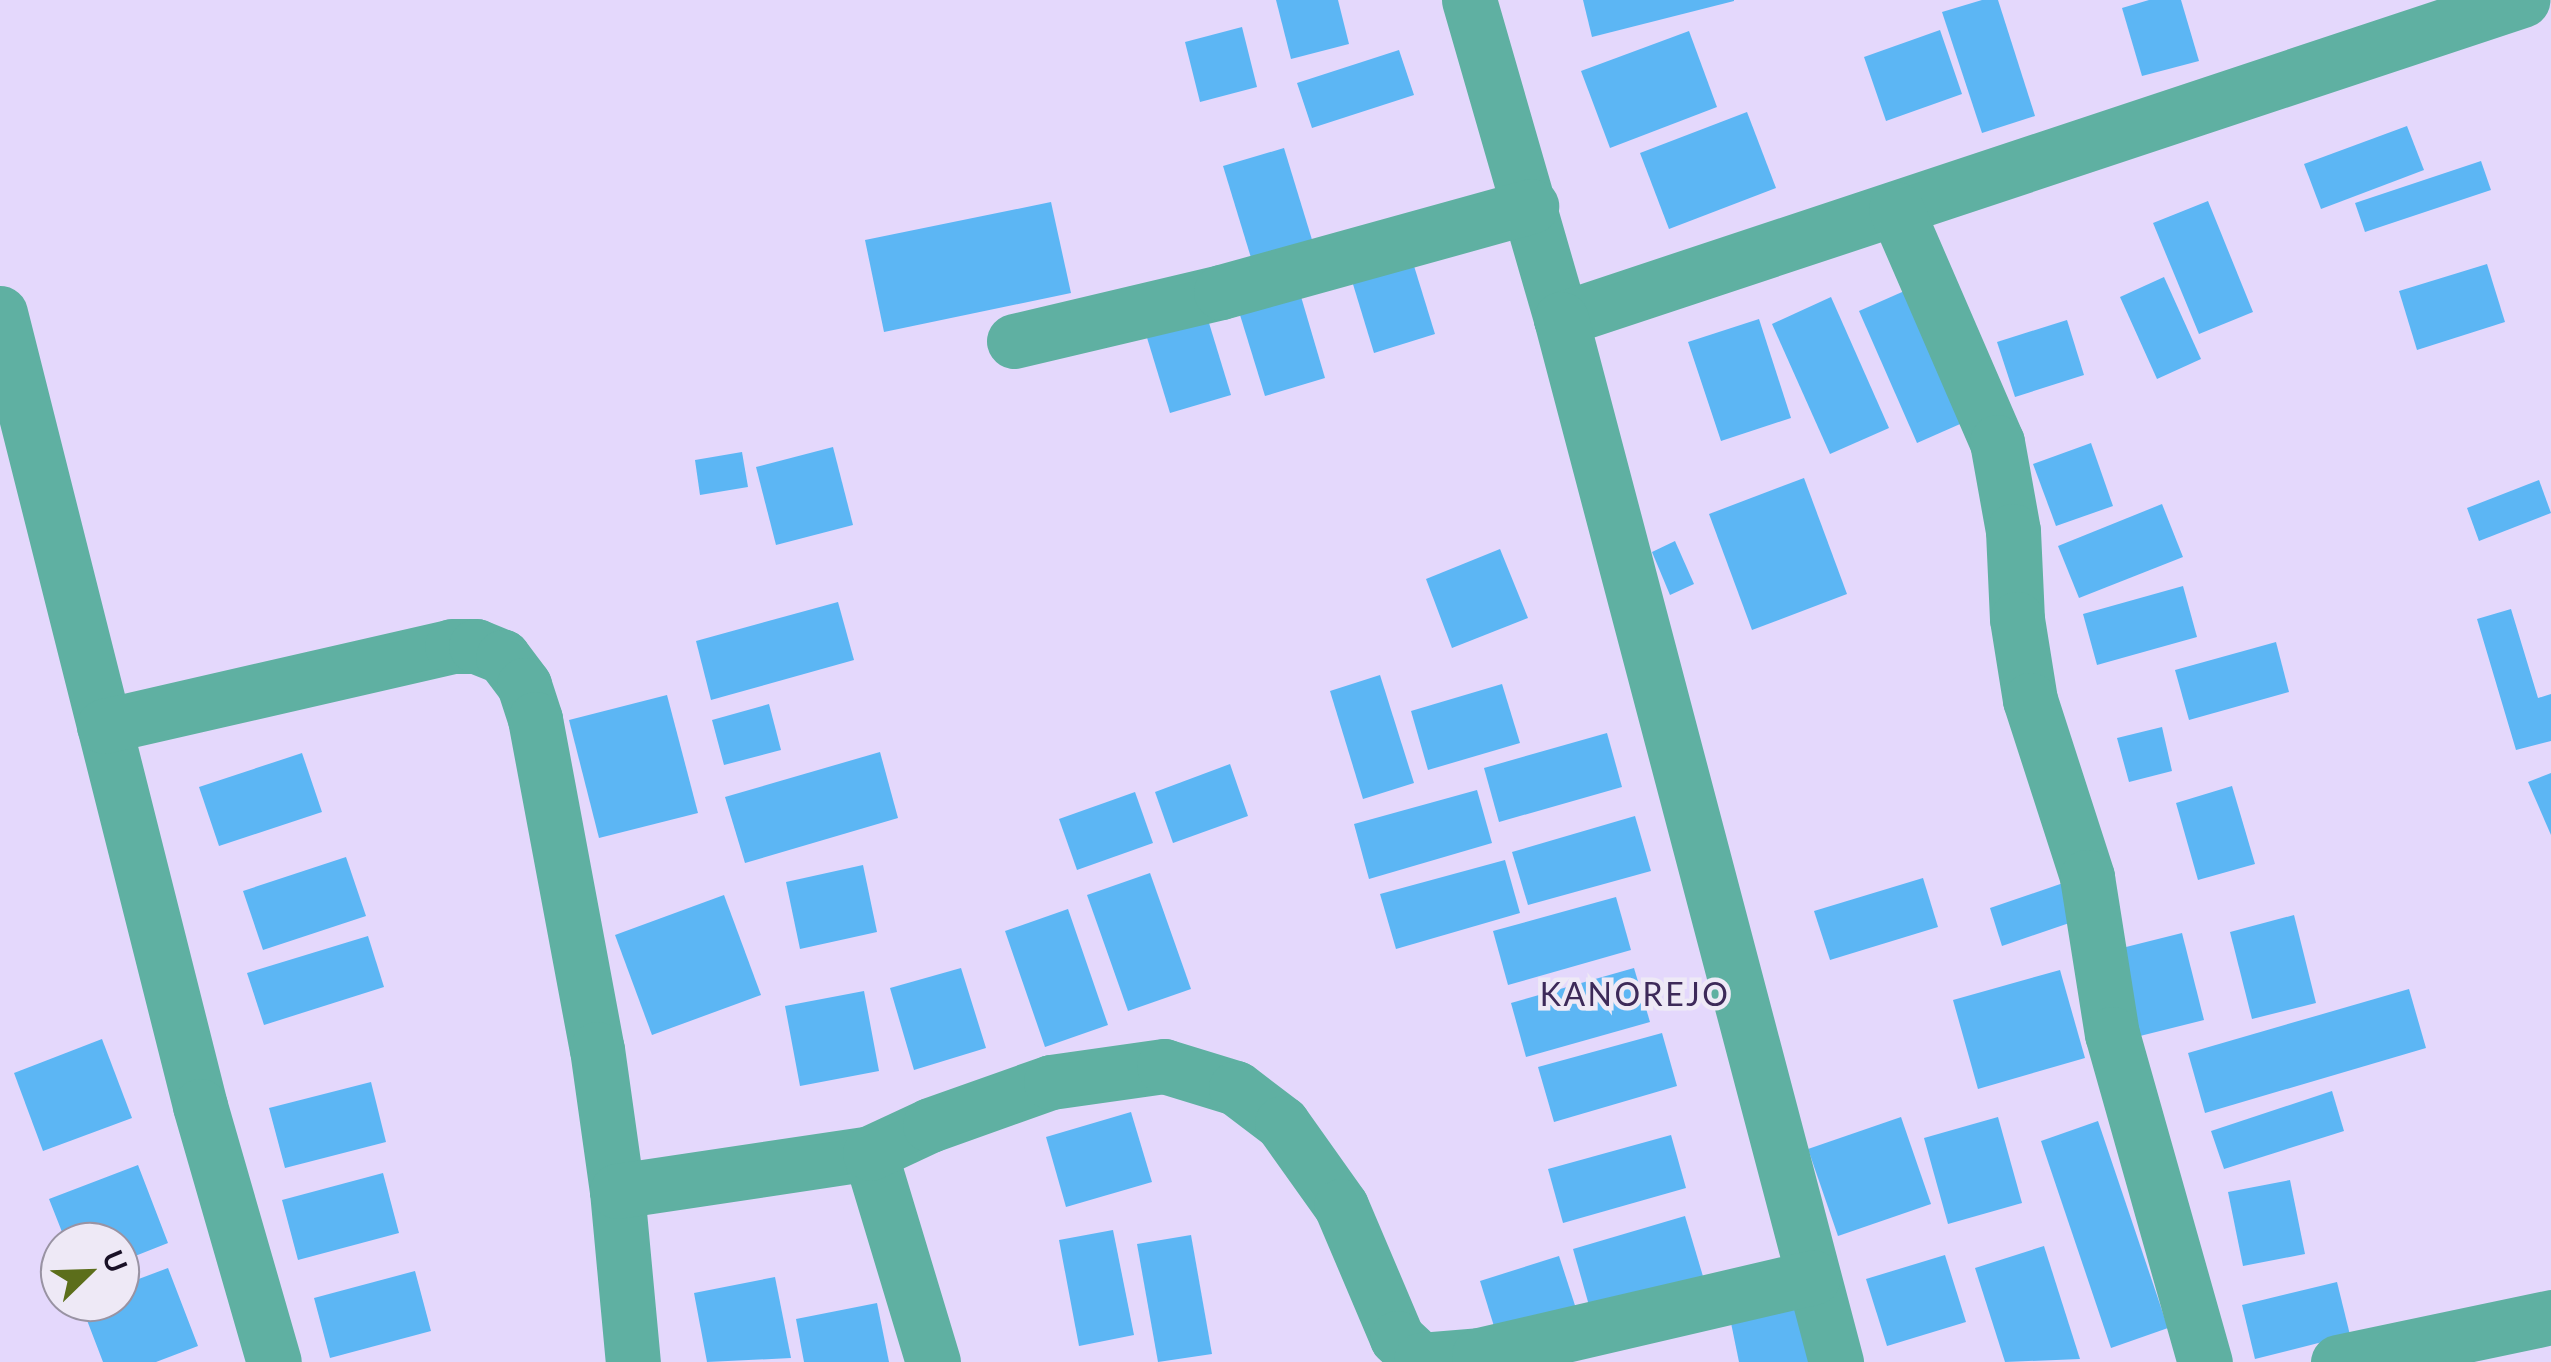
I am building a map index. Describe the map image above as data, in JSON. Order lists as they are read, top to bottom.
{
  "districts": ["KANOREJO"],
  "north": "top right"
}
